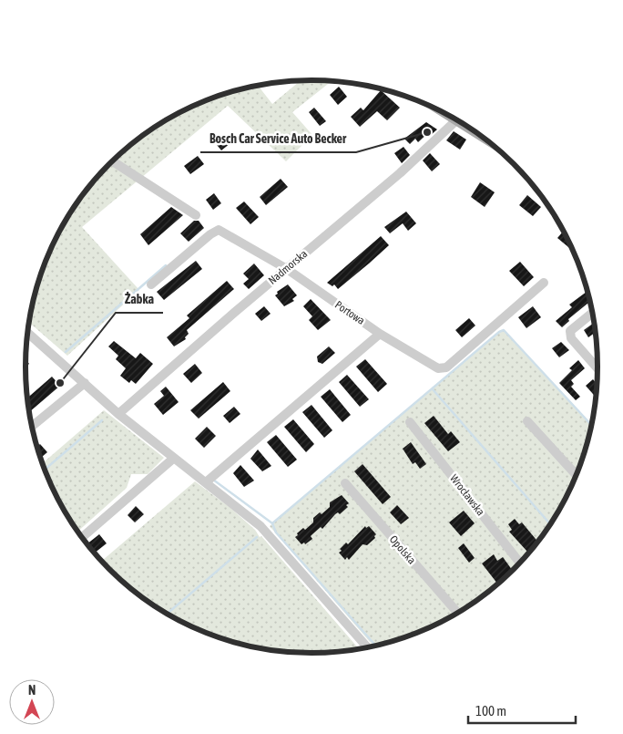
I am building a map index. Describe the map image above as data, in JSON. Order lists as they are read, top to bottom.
{
  "streets": {
    "street": [
      "Nadmorska",
      "Portowa",
      "Wrocławska",
      "Opolska"
    ]
  },
  "crossings": [
    ["Nadmorska", "Portowa"]
  ],
  "places": ["Bosch Car Service Auto Becker", "Żabka"],
  "scale_bar": "100 m",
  "north": "top"
}
